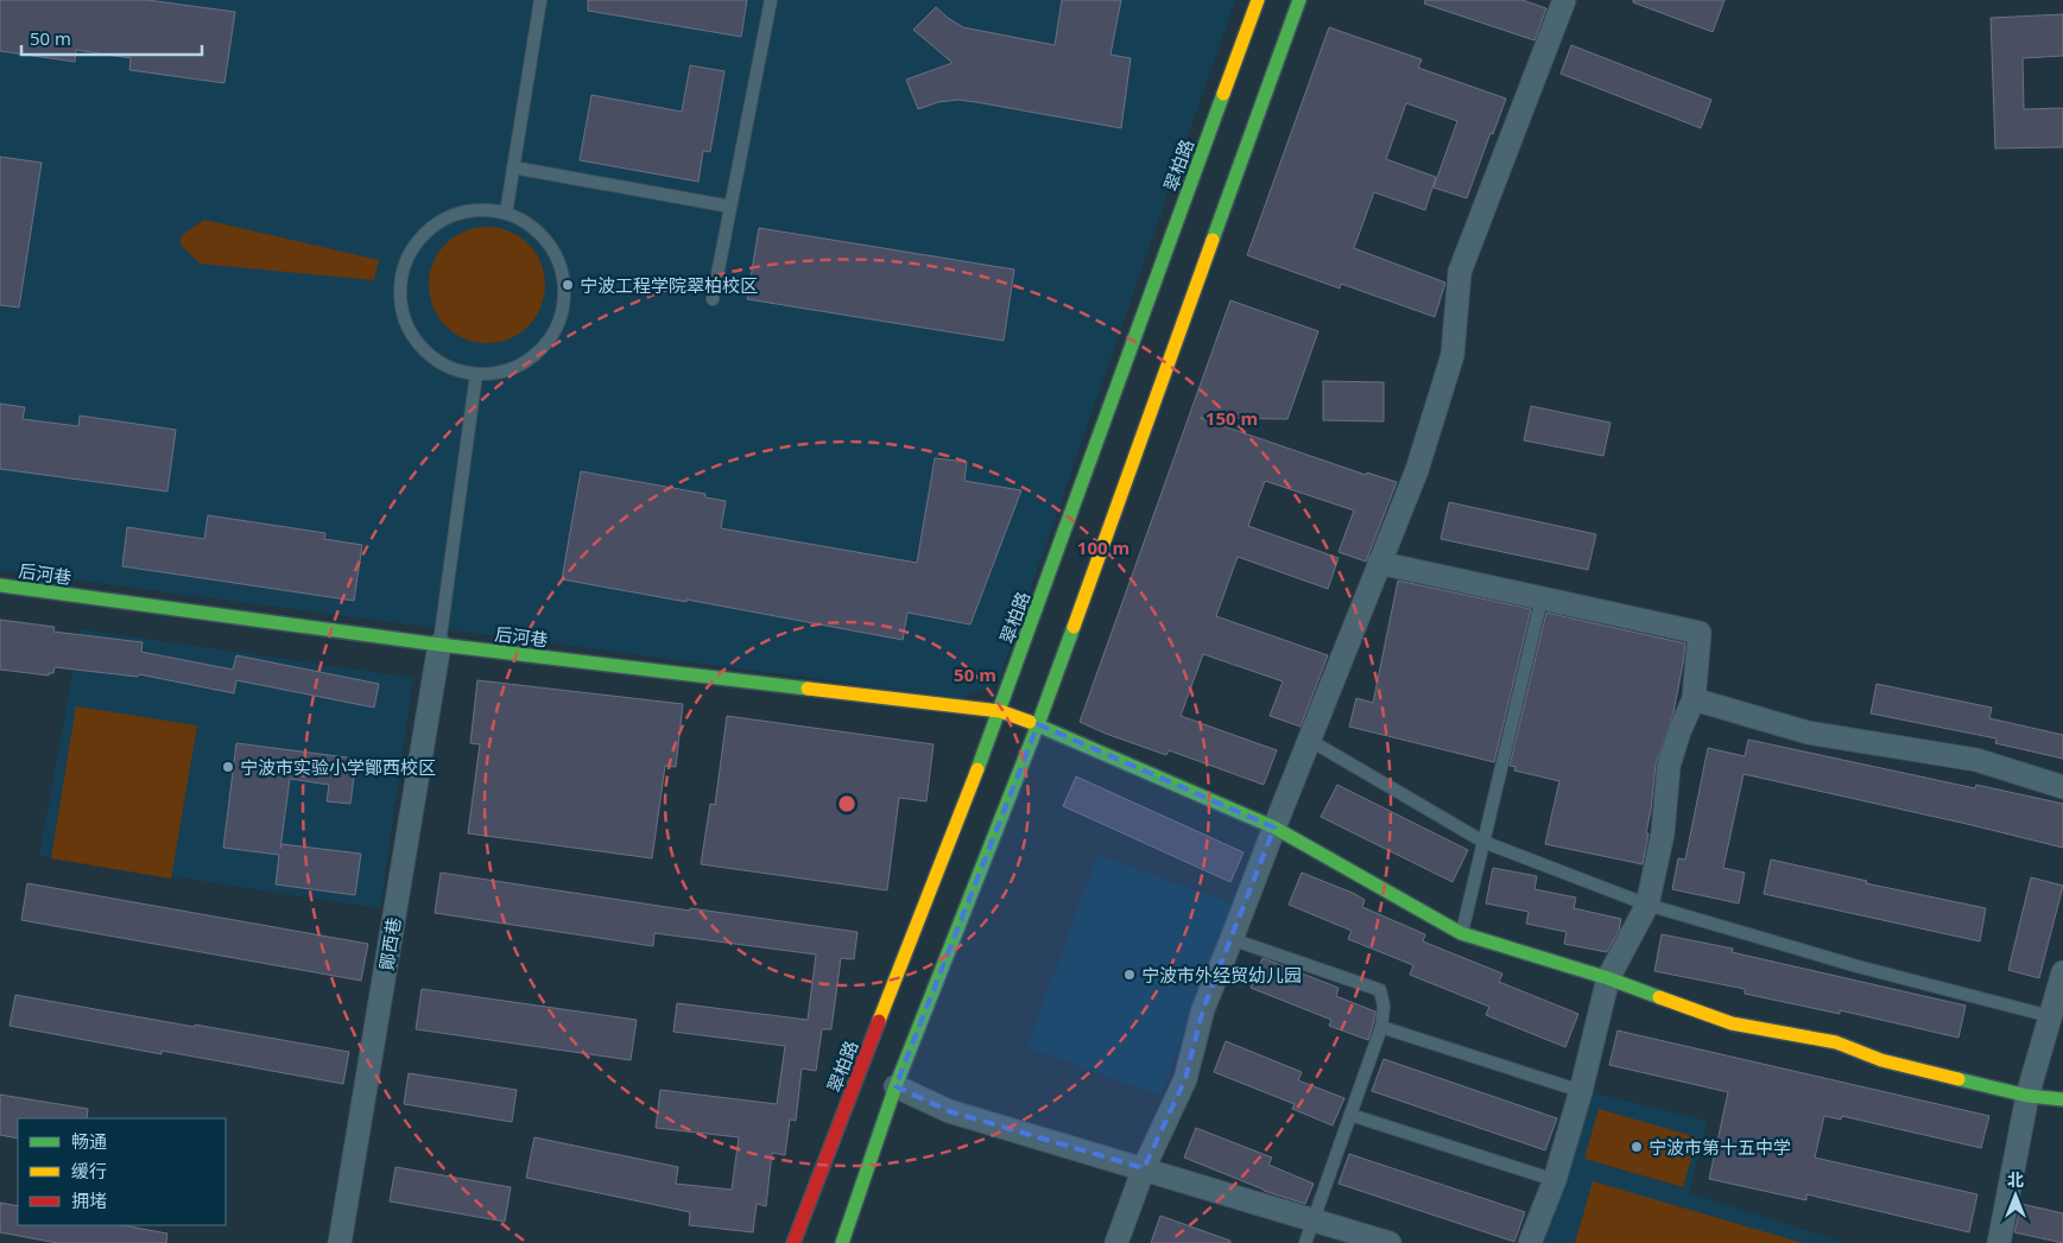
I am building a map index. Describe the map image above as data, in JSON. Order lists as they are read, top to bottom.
{
  "streets": {
    "main road": ["翠柏路", "后河巷"],
    "street": ["鄮西巷"]
  },
  "crossings": [
    ["翠柏路", "后河巷"],
    ["后河巷", "鄮西巷"]
  ],
  "places": [
    "宁波工程学院翠柏校区",
    "宁波市实验小学鄮西校区",
    "宁波市外经贸幼儿园",
    "宁波市第十五中学"
  ],
  "legend": ["畅通", "缓行", "拥堵"],
  "scale_bar": "50 m",
  "north": "top",
  "rings": ["150 m", "100 m", "50 m"]
}
